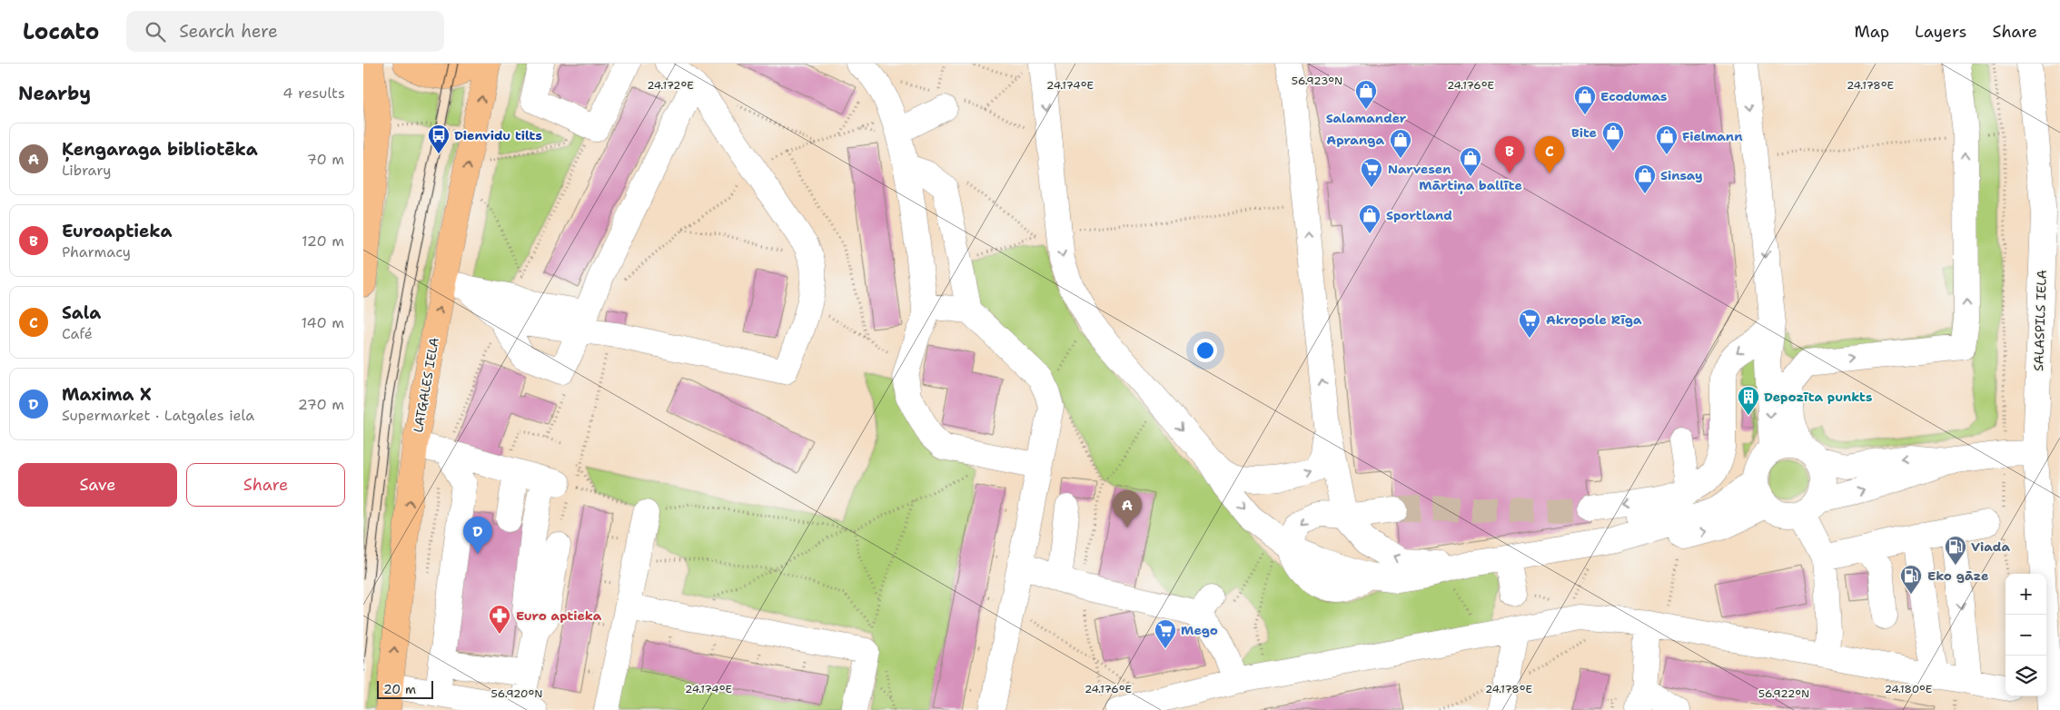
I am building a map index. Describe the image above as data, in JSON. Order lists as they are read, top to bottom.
{
  "streets": {
    "highway": ["LATGALES IELA"],
    "street": ["SALASPILS IELA"]
  },
  "places": {
    "shop": [
      "Salamander",
      "Ecodumas",
      "Bite",
      "Fielmann",
      "Apranga",
      "Mārtiņa ballīte",
      "Sinsay",
      "Sportland"
    ],
    "bus stop": ["Dienvidu tilts"],
    "supermarket": ["Narvesen", "Akropole Rīga", "Mego"],
    "building": ["Depozīta punkts"],
    "fuel station": ["Viada", "Eko gāze"],
    "pharmacy": ["Euro aptieka"]
  },
  "scale_bar": "20 m",
  "page": {
    "header": "Locato",
    "search": "Search here",
    "nav": ["Map", "Layers", "Share"],
    "heading": ["Nearby", "4 results"],
    "list": [
      {
        "mark": "A",
        "name": "Ķengaraga bibliotēka",
        "note": "Library",
        "value": "70 m"
      },
      {
        "mark": "B",
        "name": "Euroaptieka",
        "note": "Pharmacy",
        "value": "120 m"
      },
      {
        "mark": "C",
        "name": "Sala",
        "note": "Café",
        "value": "140 m"
      },
      {
        "mark": "D",
        "name": "Maxima X",
        "note": "Supermarket · Latgales iela",
        "value": "270 m"
      }
    ],
    "pins": [
      "B",
      "C",
      "A",
      "D"
    ],
    "buttons": ["Save", "Share"],
    "map_buttons": ["+", "−"],
    "scale": "20 m"
  },
  "coordinates": [
    "56.923°N",
    "24.174°E",
    "24.172°E",
    "24.176°E",
    "24.178°E",
    "24.180°E",
    "56.920°N",
    "56.922°N"
  ]
}
